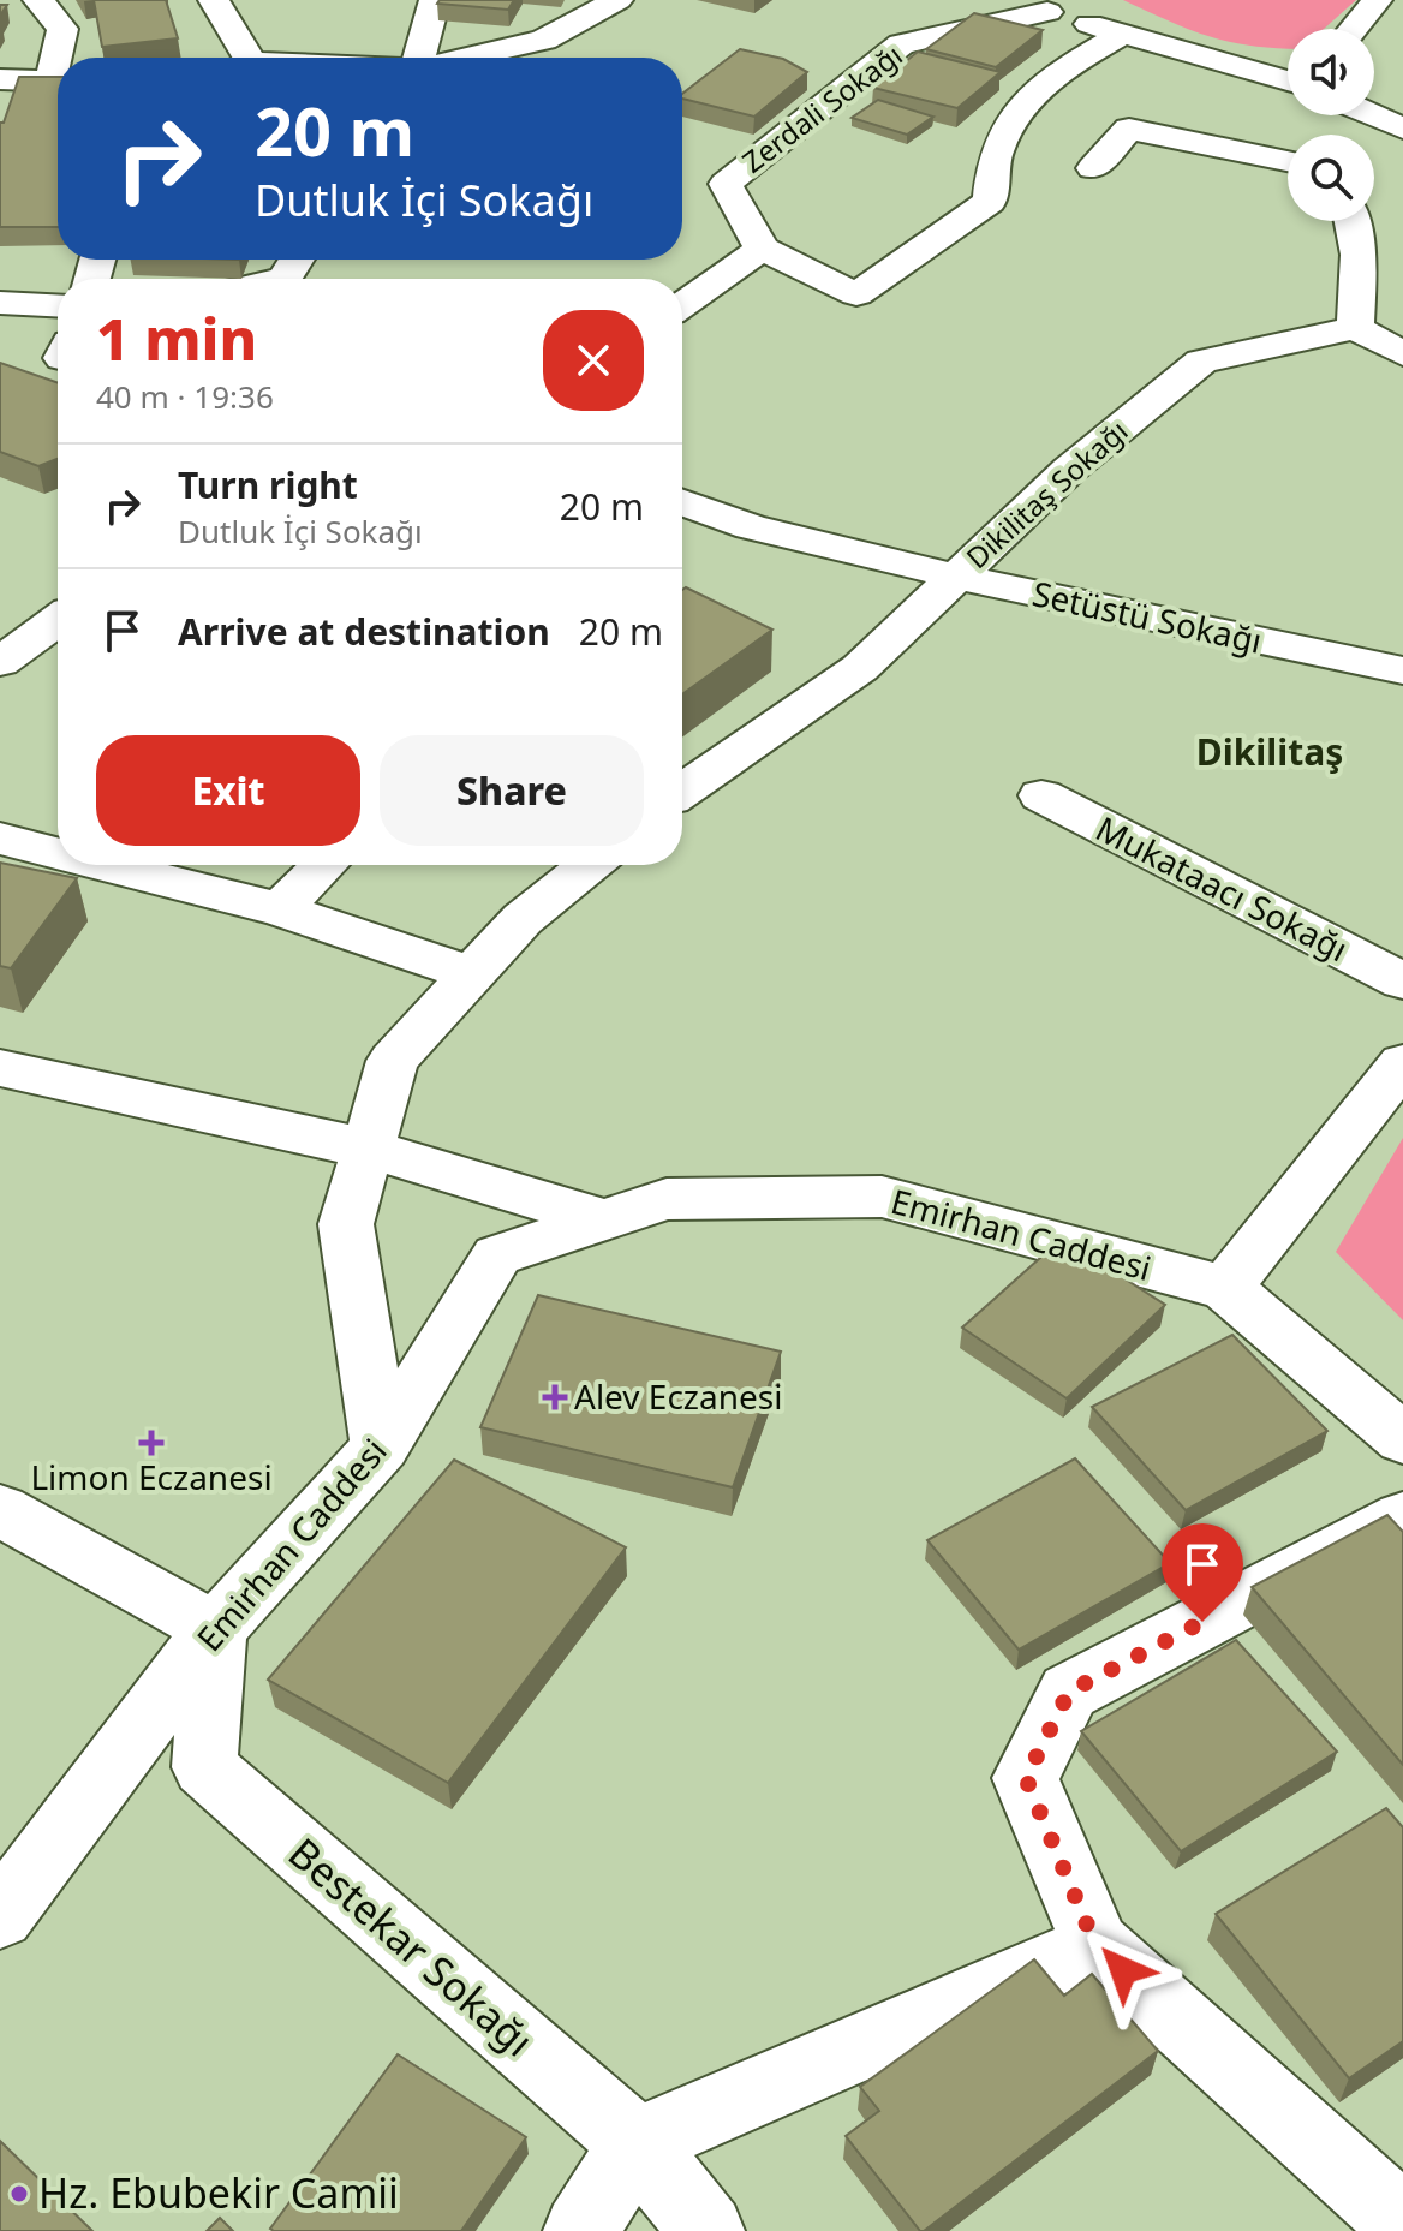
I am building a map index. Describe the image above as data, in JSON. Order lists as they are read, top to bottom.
{
  "streets": {
    "street": [
      "Zerdali Sokağı",
      "Dikilitaş Sokağı",
      "Setüstü Sokağı",
      "Mukataacı Sokağı",
      "Emirhan Caddesi",
      "Bestekar Sokağı"
    ]
  },
  "crossings": [
    ["Dikilitaş Sokağı", "Setüstü Sokağı"],
    ["Emirhan Caddesi", "Bestekar Sokağı"]
  ],
  "districts": ["Dikilitaş"],
  "places": {
    "health": ["Alev Eczanesi", "Limon Eczanesi"],
    "other": ["Hz. Ebubekir Camii"]
  },
  "page": {
    "turn": ["20 m", "Dutluk İçi Sokağı"],
    "heading": ["1 min", "40 m · 19:36"],
    "list": [
      {
        "name": "Turn right",
        "note": "Dutluk İçi Sokağı",
        "value": "20 m"
      },
      {
        "name": "Arrive at destination",
        "value": "20 m"
      }
    ],
    "buttons": ["Exit", "Share"]
  }
}
